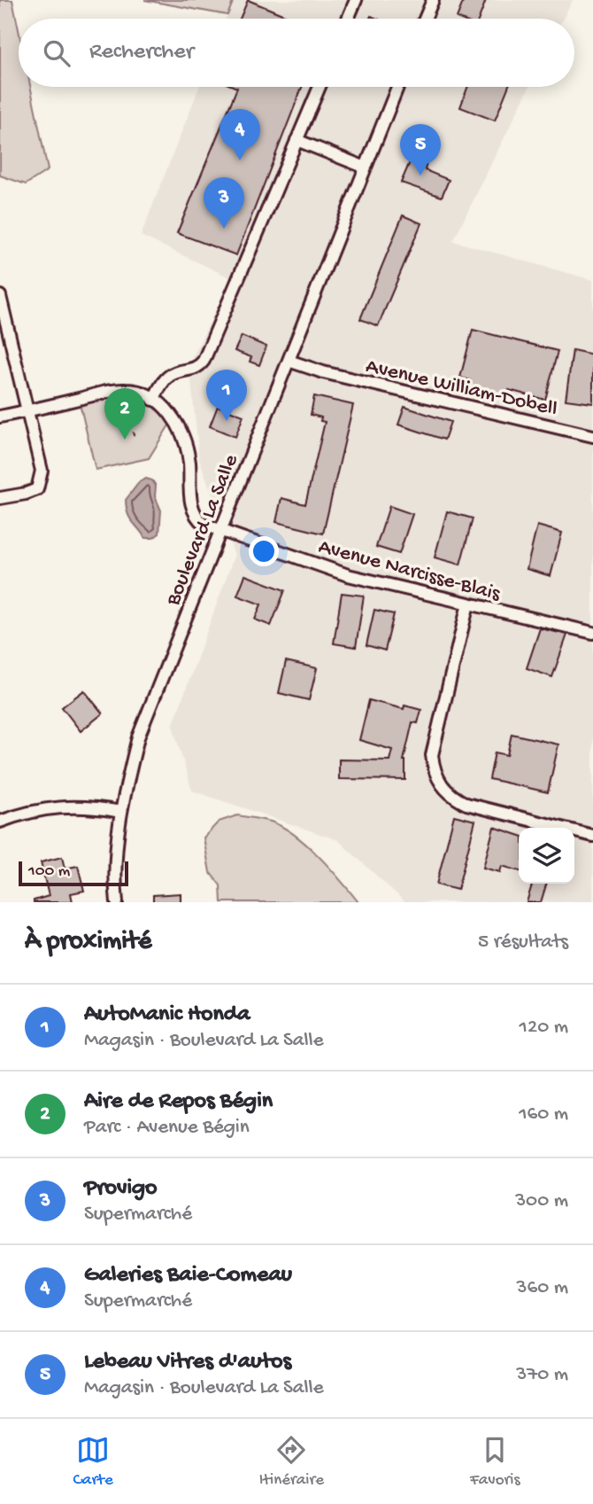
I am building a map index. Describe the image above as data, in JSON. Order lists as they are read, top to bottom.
{
  "streets": {
    "street": ["Avenue William-Dobell", "Boulevard La Salle", "Avenue Narcisse-Blais"]
  },
  "crossings": [
    ["Avenue William-Dobell", "Boulevard La Salle"],
    ["Boulevard La Salle", "Avenue Narcisse-Blais"]
  ],
  "scale_bar": "100 m",
  "page": {
    "search": "Rechercher",
    "pins": [
      "4",
      "5",
      "3",
      "1",
      "2"
    ],
    "scale": "100 m",
    "heading": ["À proximité", "5 résultats"],
    "list": [
      {
        "mark": "1",
        "name": "AutoManic Honda",
        "note": "Magasin · Boulevard La Salle",
        "value": "120 m"
      },
      {
        "mark": "2",
        "name": "Aire de Repos Bégin",
        "note": "Parc · Avenue Bégin",
        "value": "160 m"
      },
      {
        "mark": "3",
        "name": "Provigo",
        "note": "Supermarché",
        "value": "300 m"
      },
      {
        "mark": "4",
        "name": "Galeries Baie-Comeau",
        "note": "Supermarché",
        "value": "360 m"
      },
      {
        "mark": "5",
        "name": "Lebeau Vitres d'autos",
        "note": "Magasin · Boulevard La Salle",
        "value": "370 m"
      }
    ],
    "nav": ["Carte", "Itinéraire", "Favoris"]
  }
}
